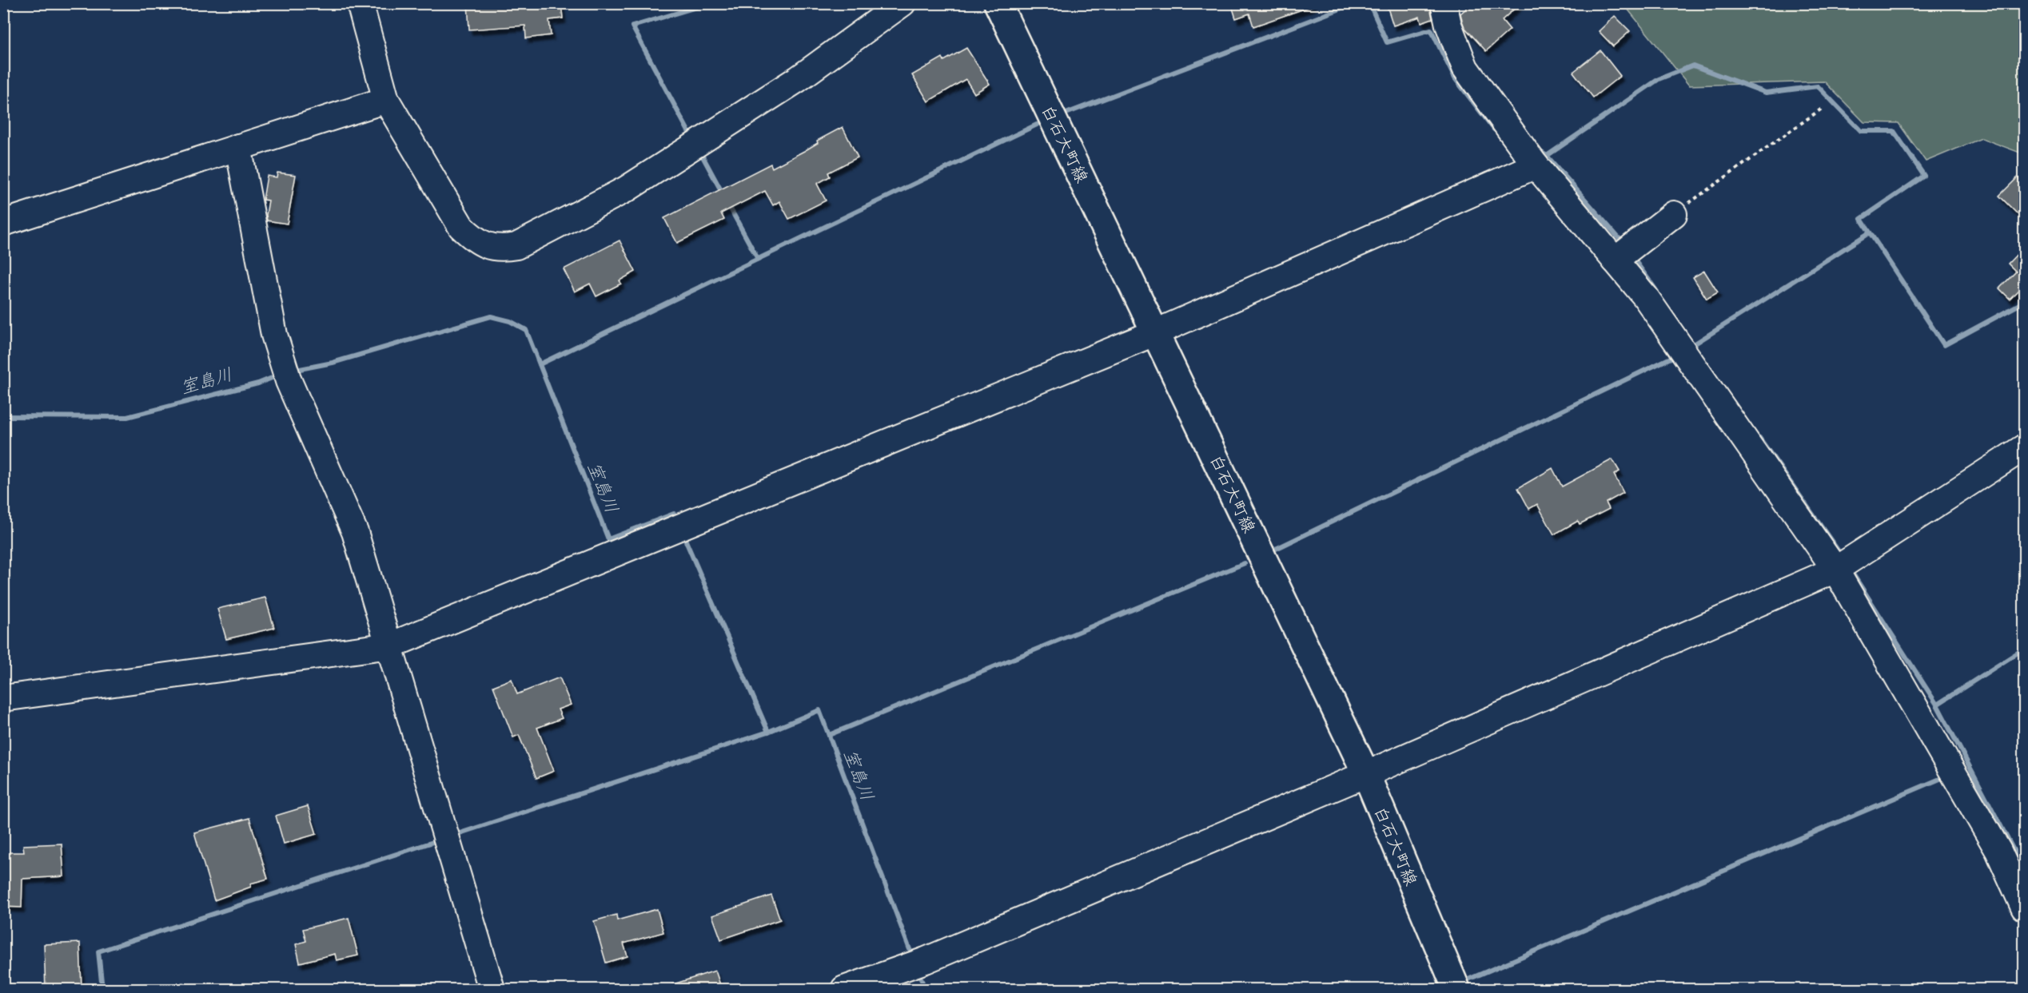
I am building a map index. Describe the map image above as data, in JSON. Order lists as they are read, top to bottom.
{
  "streets": {
    "main road": ["白石大町線"]
  },
  "water": ["室島川"]
}
